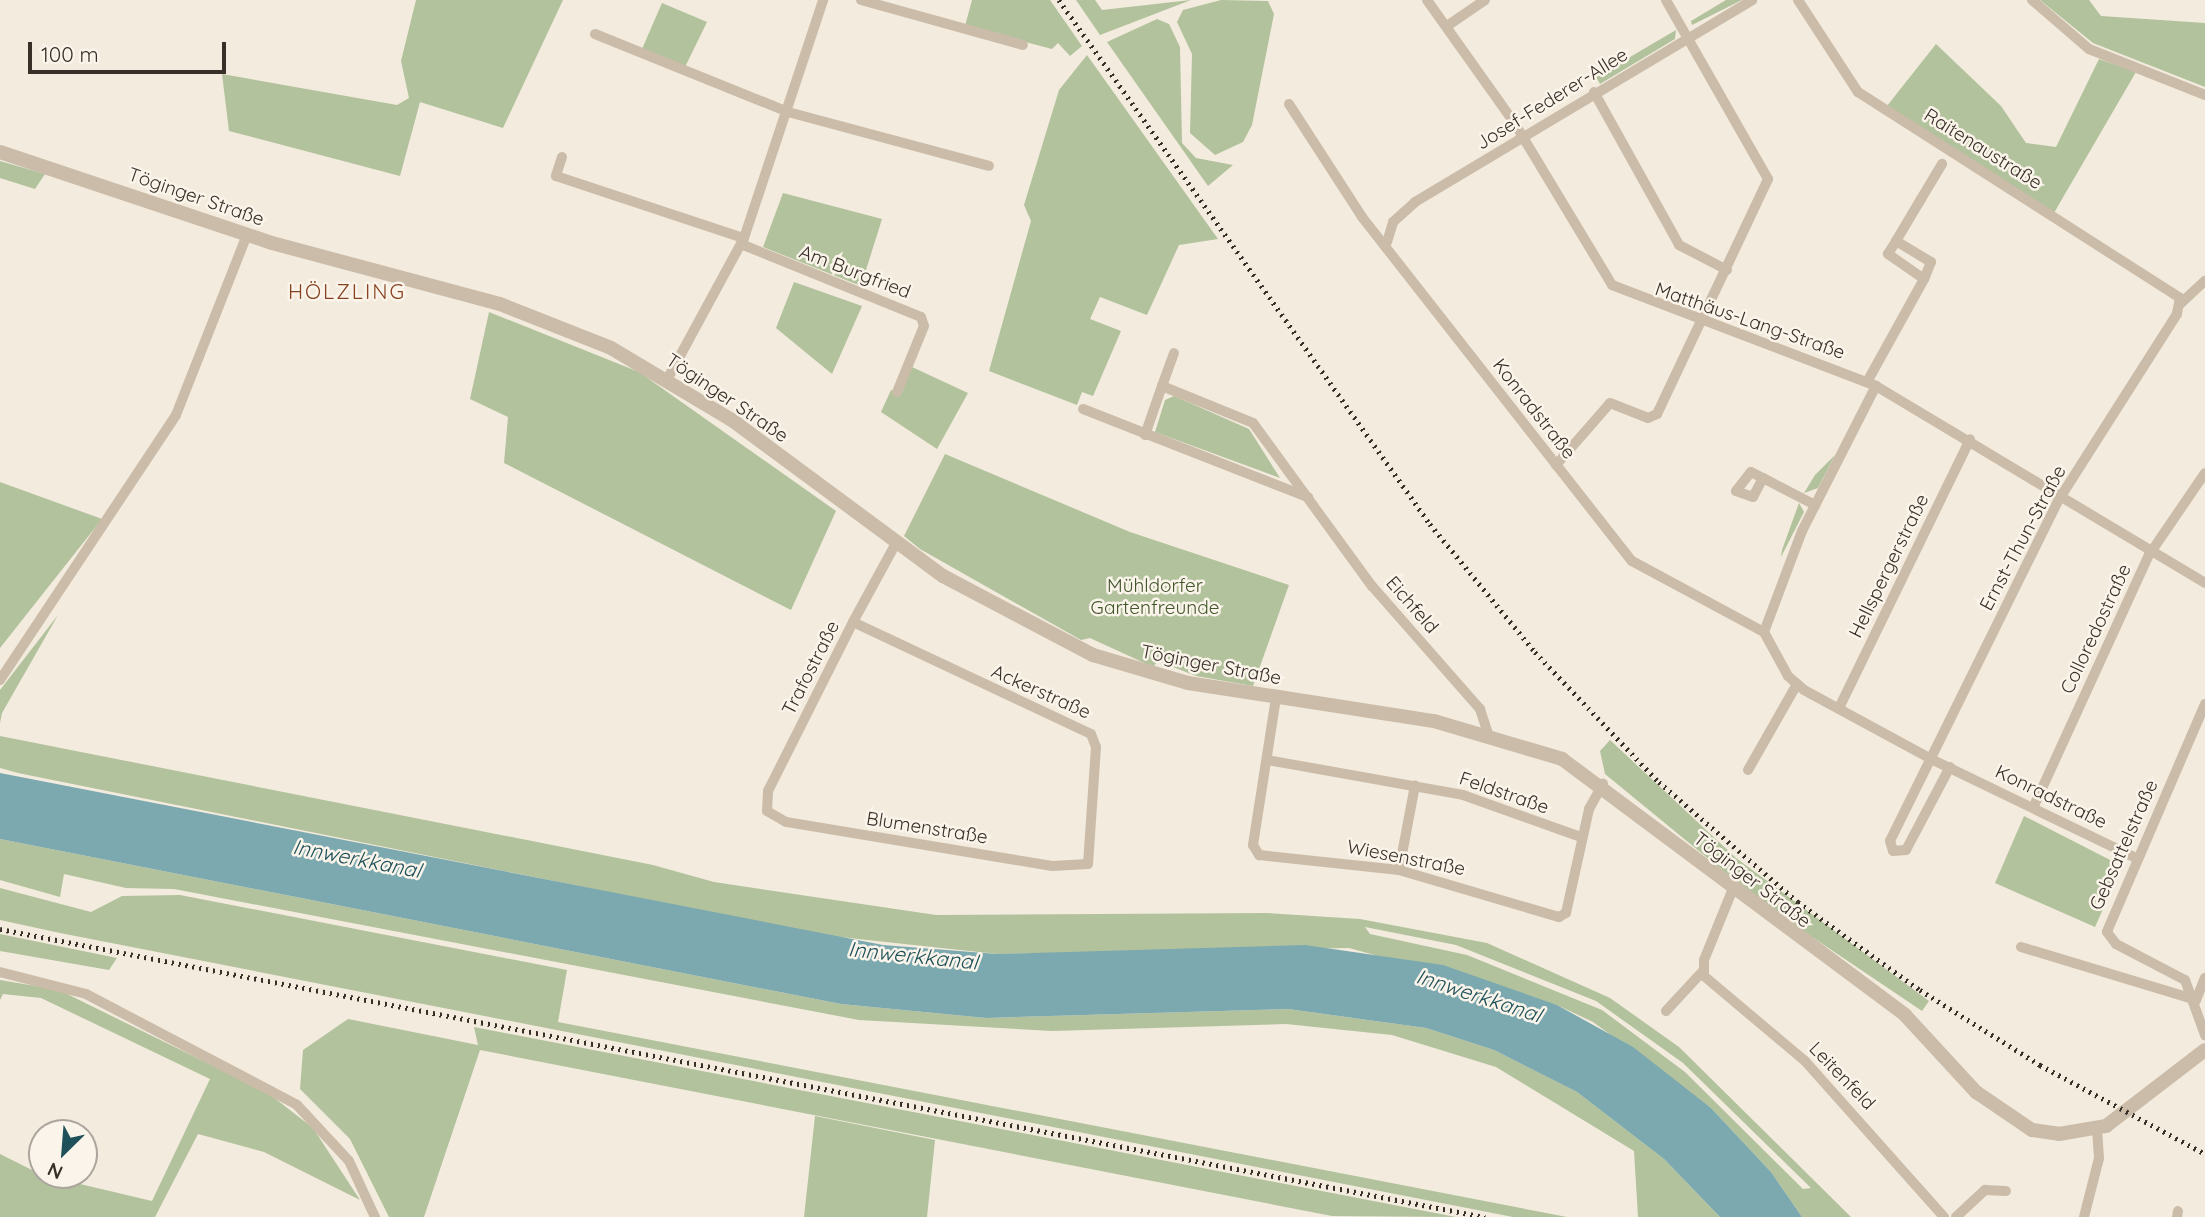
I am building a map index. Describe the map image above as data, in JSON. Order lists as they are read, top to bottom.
{
  "streets": {
    "street": [
      "Josef-Federer-Allee",
      "Raitenaustraße",
      "Töginger Straße",
      "Am Burgfried",
      "Matthäus-Lang-Straße",
      "Konradstraße",
      "Ernst-Thun-Straße",
      "Hellspergerstraße",
      "Eichfeld",
      "Colloredostraße",
      "Trafostraße",
      "Ackerstraße",
      "Feldstraße",
      "Blumenstraße",
      "Gebsattelstraße",
      "Wiesenstraße",
      "Leitenfeld"
    ]
  },
  "crossings": [
    ["Josef-Federer-Allee", "Matthäus-Lang-Straße"],
    ["Josef-Federer-Allee", "Konradstraße"],
    ["Raitenaustraße", "Ernst-Thun-Straße"],
    ["Töginger Straße", "Eichfeld"],
    ["Töginger Straße", "Trafostraße"],
    ["Töginger Straße", "Wiesenstraße"],
    ["Matthäus-Lang-Straße", "Ernst-Thun-Straße"],
    ["Matthäus-Lang-Straße", "Hellspergerstraße"],
    ["Matthäus-Lang-Straße", "Colloredostraße"],
    ["Konradstraße", "Ernst-Thun-Straße"],
    ["Konradstraße", "Hellspergerstraße"],
    ["Konradstraße", "Colloredostraße"],
    ["Konradstraße", "Gebsattelstraße"],
    ["Trafostraße", "Ackerstraße"],
    ["Trafostraße", "Blumenstraße"],
    ["Ackerstraße", "Blumenstraße"],
    ["Feldstraße", "Wiesenstraße"]
  ],
  "districts": ["HÖLZLING"],
  "water": ["Innwerkkanal"],
  "parks": ["Mühldorfer Gartenfreunde"],
  "scale_bar": "100 m",
  "north": "bottom left"
}
